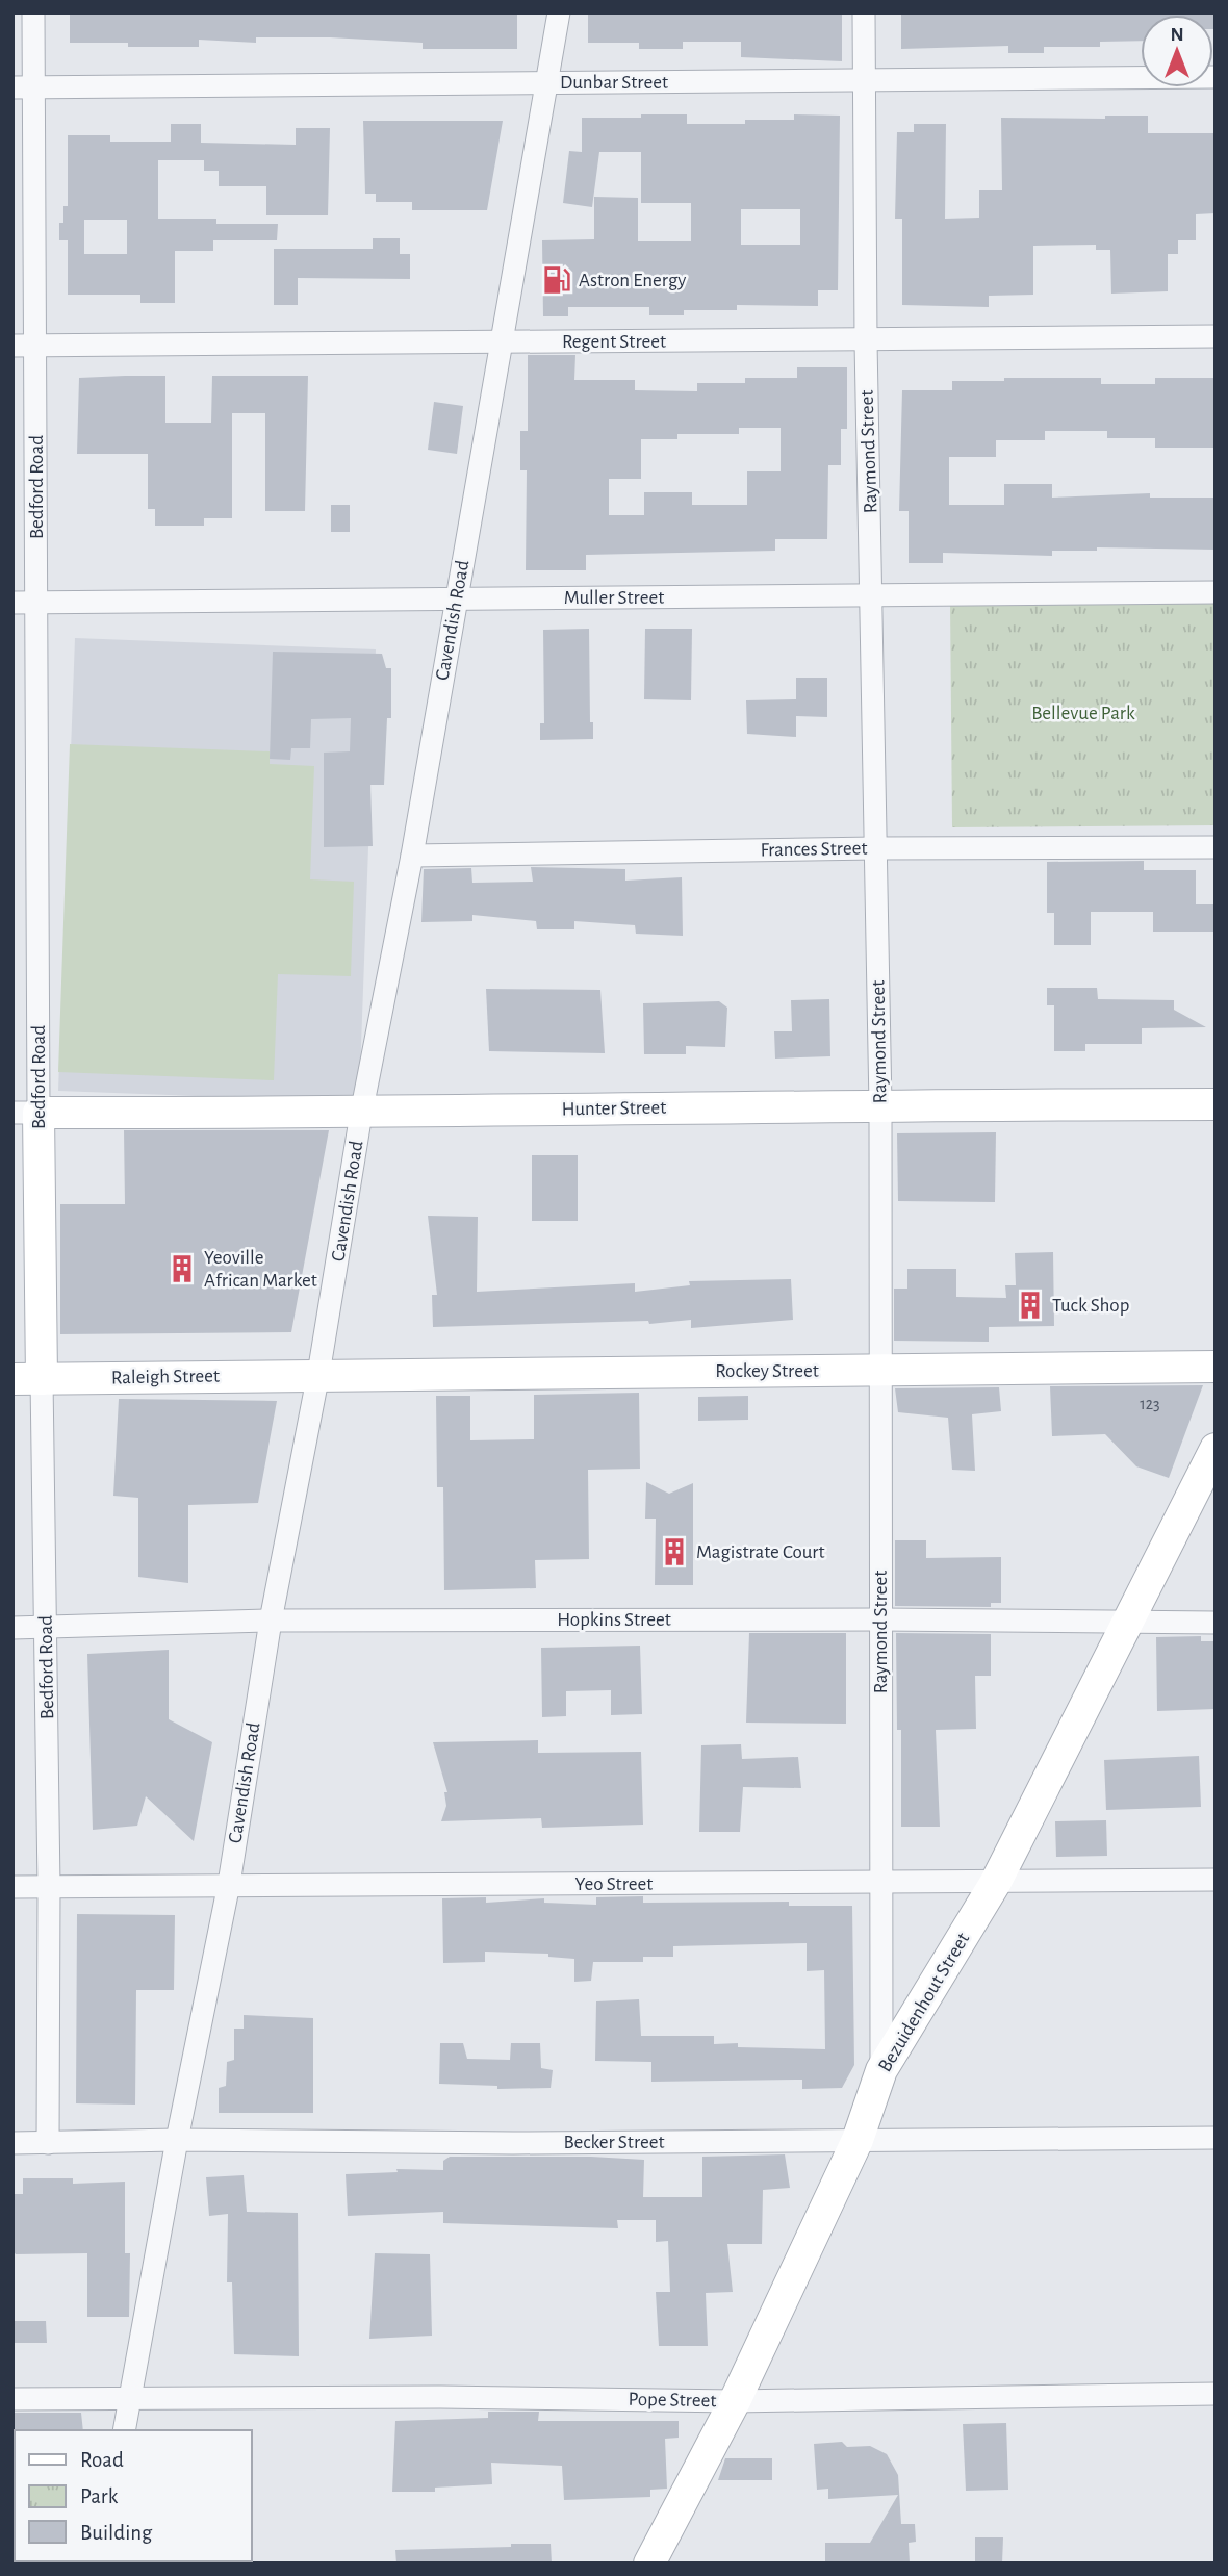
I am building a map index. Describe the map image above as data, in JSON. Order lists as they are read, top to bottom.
{
  "streets": {
    "main road": [
      "Bedford Road",
      "Hunter Street",
      "Rockey Street",
      "Raleigh Street",
      "Bezuidenhout Street"
    ],
    "street": [
      "Dunbar Street",
      "Regent Street",
      "Raymond Street",
      "Muller Street",
      "Cavendish Road",
      "Frances Street",
      "Hopkins Street",
      "Yeo Street",
      "Becker Street",
      "Pope Street"
    ]
  },
  "crossings": [
    ["Dunbar Street", "Raymond Street"],
    ["Dunbar Street", "Bedford Road"],
    ["Dunbar Street", "Cavendish Road"],
    ["Regent Street", "Raymond Street"],
    ["Regent Street", "Bedford Road"],
    ["Regent Street", "Cavendish Road"],
    ["Raymond Street", "Muller Street"],
    ["Raymond Street", "Frances Street"],
    ["Raymond Street", "Hunter Street"],
    ["Raymond Street", "Rockey Street"],
    ["Raymond Street", "Hopkins Street"],
    ["Raymond Street", "Yeo Street"],
    ["Raymond Street", "Bezuidenhout Street"],
    ["Bedford Road", "Muller Street"],
    ["Bedford Road", "Hunter Street"],
    ["Bedford Road", "Raleigh Street"],
    ["Bedford Road", "Hopkins Street"],
    ["Bedford Road", "Yeo Street"],
    ["Bedford Road", "Becker Street"],
    ["Muller Street", "Cavendish Road"],
    ["Cavendish Road", "Frances Street"],
    ["Cavendish Road", "Hunter Street"],
    ["Cavendish Road", "Rockey Street"],
    ["Cavendish Road", "Raleigh Street"],
    ["Cavendish Road", "Hopkins Street"],
    ["Cavendish Road", "Yeo Street"],
    ["Cavendish Road", "Becker Street"],
    ["Cavendish Road", "Pope Street"],
    ["Rockey Street", "Raleigh Street"],
    ["Hopkins Street", "Bezuidenhout Street"],
    ["Yeo Street", "Bezuidenhout Street"],
    ["Bezuidenhout Street", "Becker Street"],
    ["Bezuidenhout Street", "Pope Street"]
  ],
  "parks": ["Bellevue Park"],
  "places": {
    "fuel station": ["Astron Energy"],
    "building": ["Yeoville African Market", "Tuck Shop", "Magistrate Court"]
  },
  "house_numbers": ["123"],
  "legend": ["Road", "Park", "Building"],
  "north": "top"
}
